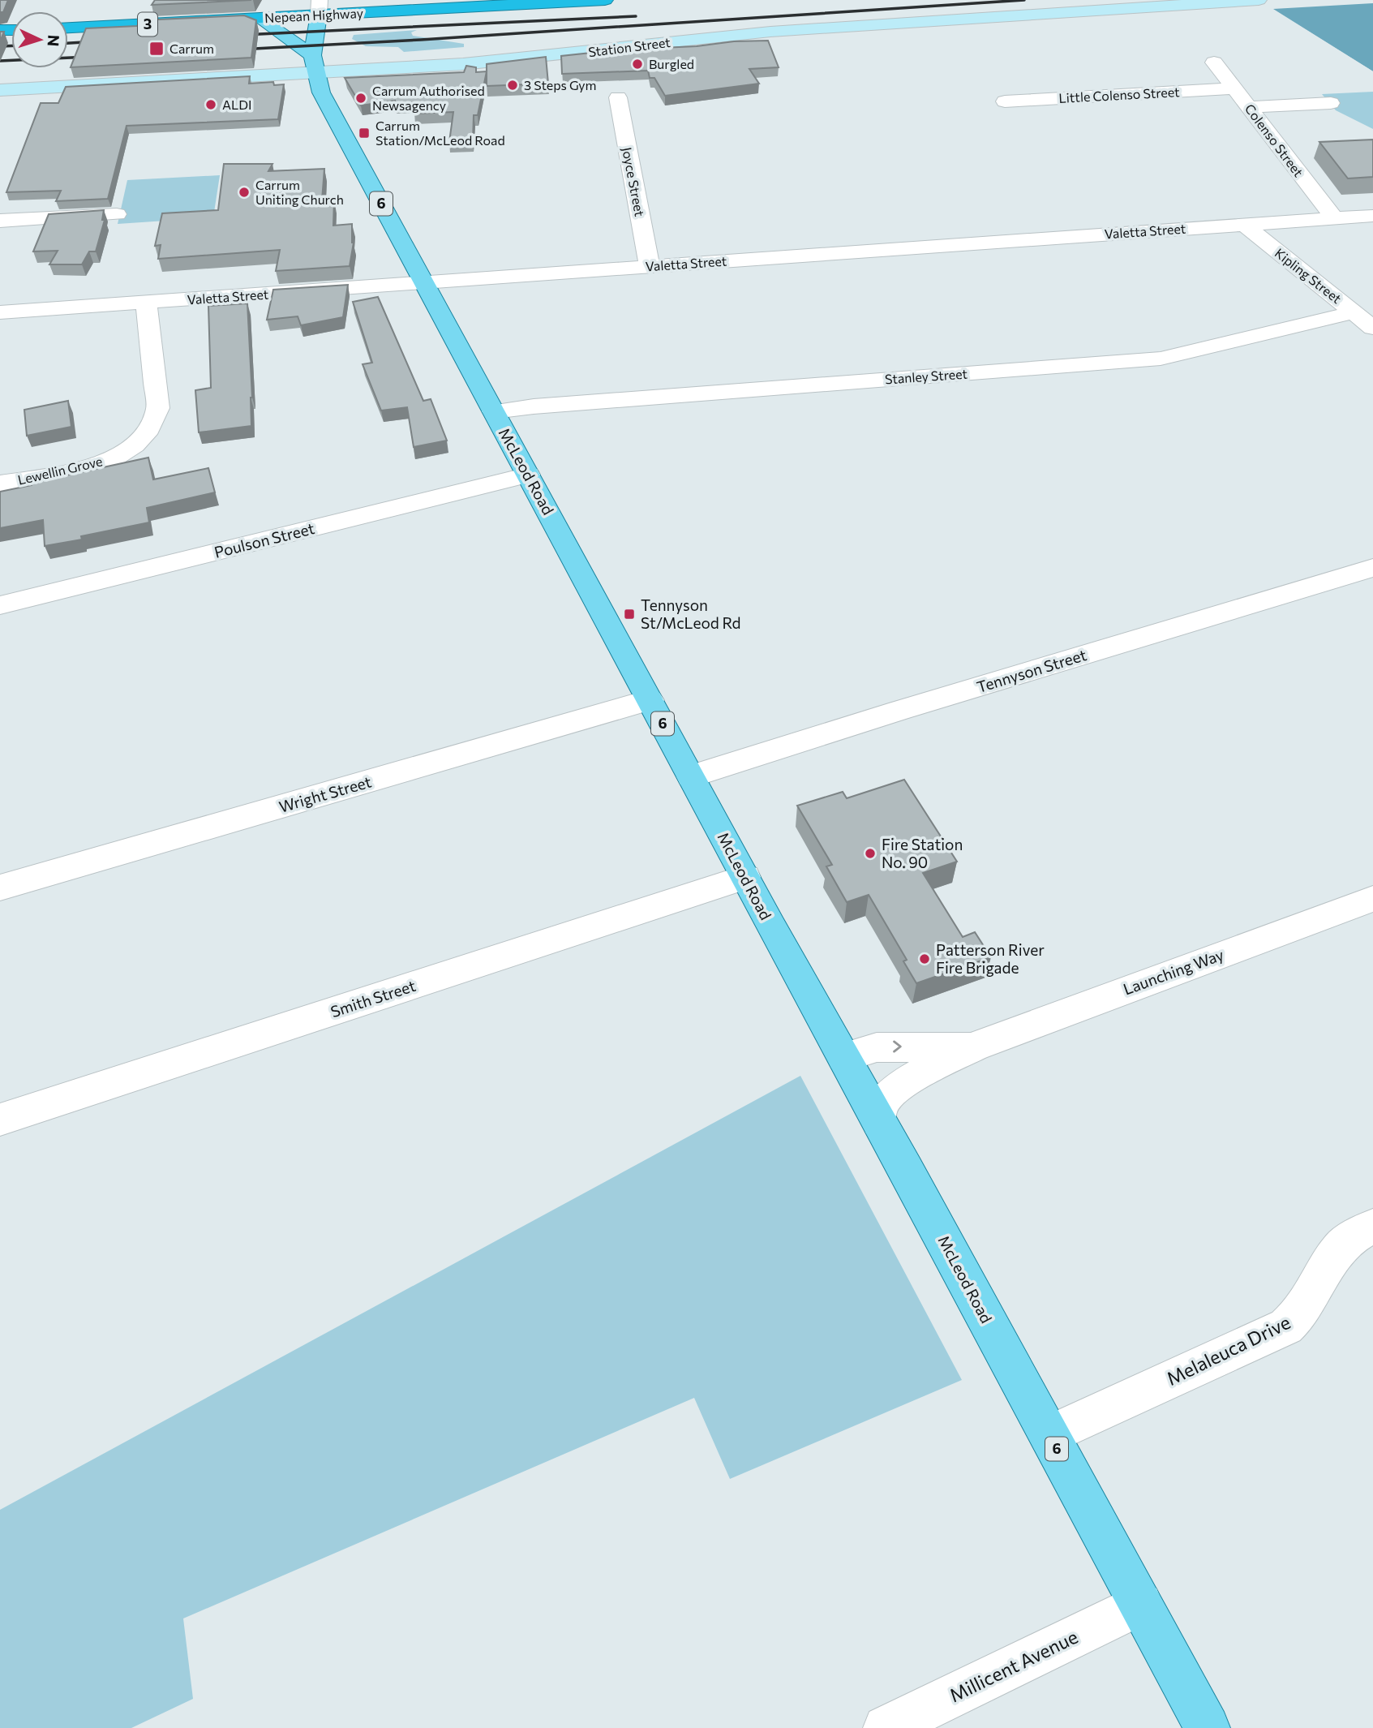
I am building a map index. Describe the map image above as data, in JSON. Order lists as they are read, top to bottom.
{
  "streets": {
    "highway": ["Nepean Highway", "3"],
    "main road": ["6", "McLeod Road"],
    "street": [
      "Station Street",
      "Little Colenso Street",
      "Colenso Street",
      "Joyce Street",
      "Valetta Street",
      "Kipling Street",
      "Stanley Street",
      "Lewellin Grove",
      "Poulson Street",
      "Tennyson Street",
      "Wright Street",
      "Launching Way",
      "Smith Street",
      "Melaleuca Drive",
      "Millicent Avenue"
    ]
  },
  "crossings": [
    ["Station Street", "McLeod Road"],
    ["Little Colenso Street", "Colenso Street"],
    ["Colenso Street", "Valetta Street"],
    ["Joyce Street", "Valetta Street"],
    ["Valetta Street", "Kipling Street"],
    ["Valetta Street", "Lewellin Grove"],
    ["Valetta Street", "McLeod Road"],
    ["Kipling Street", "Stanley Street"],
    ["Stanley Street", "McLeod Road"],
    ["McLeod Road", "Poulson Street"],
    ["McLeod Road", "Tennyson Street"],
    ["McLeod Road", "Wright Street"],
    ["McLeod Road", "Launching Way"],
    ["McLeod Road", "Smith Street"],
    ["McLeod Road", "Melaleuca Drive"],
    ["McLeod Road", "Millicent Avenue"]
  ],
  "places": {
    "transit": ["Carrum", "Carrum Station/McLeod Road", "Tennyson St/McLeod Rd"],
    "other": [
      "Burgled",
      "3 Steps Gym",
      "Carrum Authorised Newsagency",
      "ALDI",
      "Carrum Uniting Church",
      "Fire Station No. 90",
      "Patterson River Fire Brigade"
    ]
  },
  "north": "right"
}
